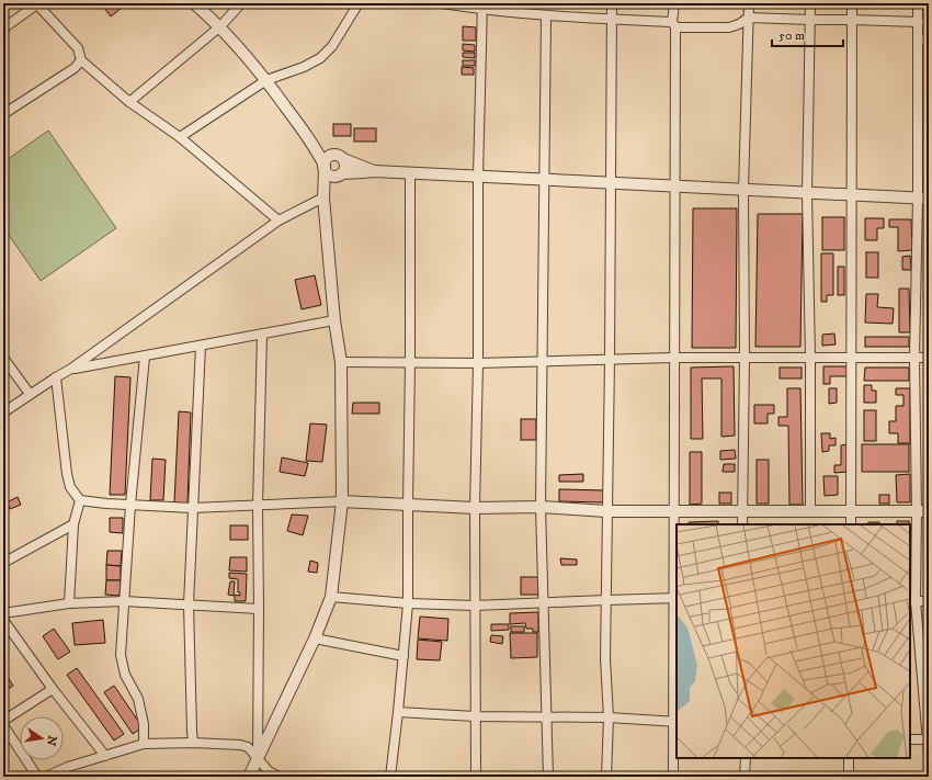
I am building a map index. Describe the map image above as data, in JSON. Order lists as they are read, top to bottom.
{
  "scale_bar": "50 m",
  "north": "right"
}
